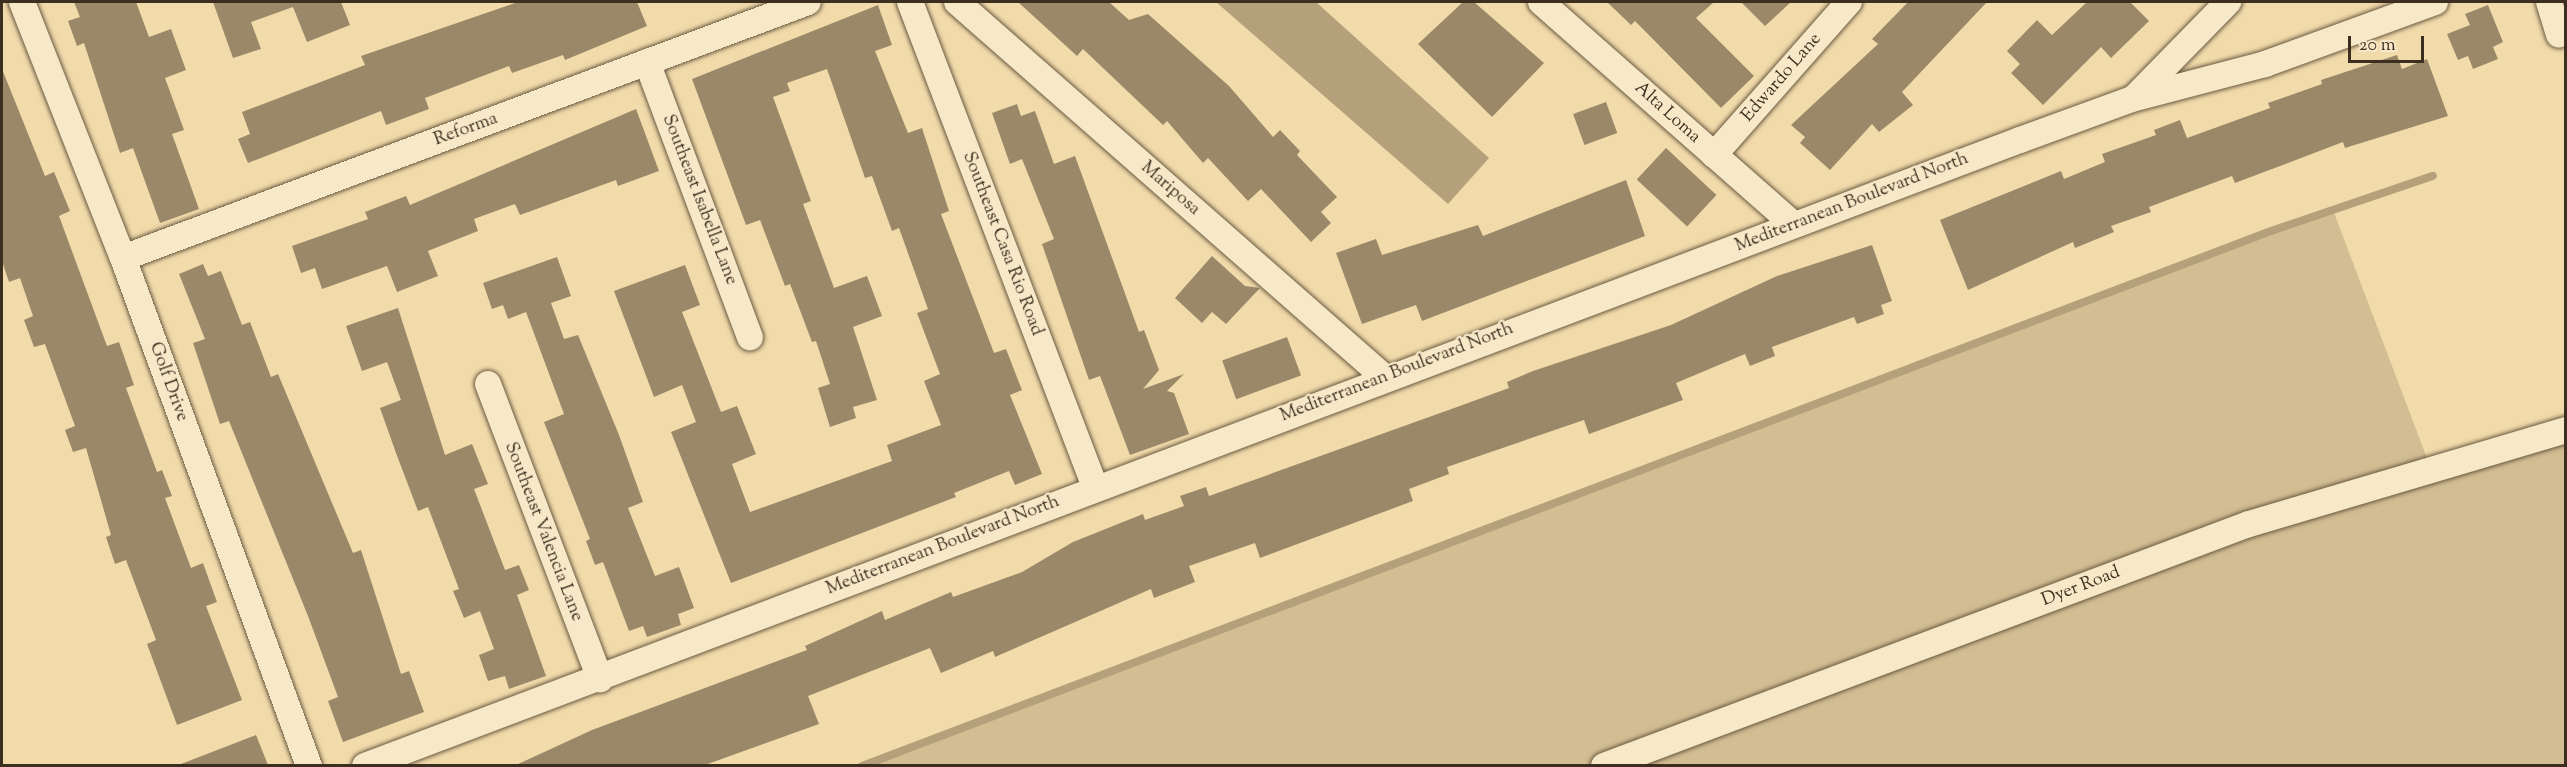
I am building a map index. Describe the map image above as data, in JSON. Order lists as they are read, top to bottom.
{
  "streets": {
    "street": [
      "Edwardo Lane",
      "Alta Loma",
      "Reforma",
      "Mariposa",
      "Southeast Isabella Lane",
      "Mediterranean Boulevard North",
      "Southeast Casa Rio Road",
      "Golf Drive",
      "Southeast Valencia Lane",
      "Dyer Road"
    ]
  },
  "crossings": [
    ["Edwardo Lane", "Alta Loma"],
    ["Alta Loma", "Mediterranean Boulevard North"],
    ["Reforma", "Southeast Isabella Lane"],
    ["Reforma", "Golf Drive"],
    ["Mariposa", "Mediterranean Boulevard North"],
    ["Mediterranean Boulevard North", "Southeast Casa Rio Road"],
    ["Mediterranean Boulevard North", "Southeast Valencia Lane"]
  ],
  "scale_bar": "20 m"
}
